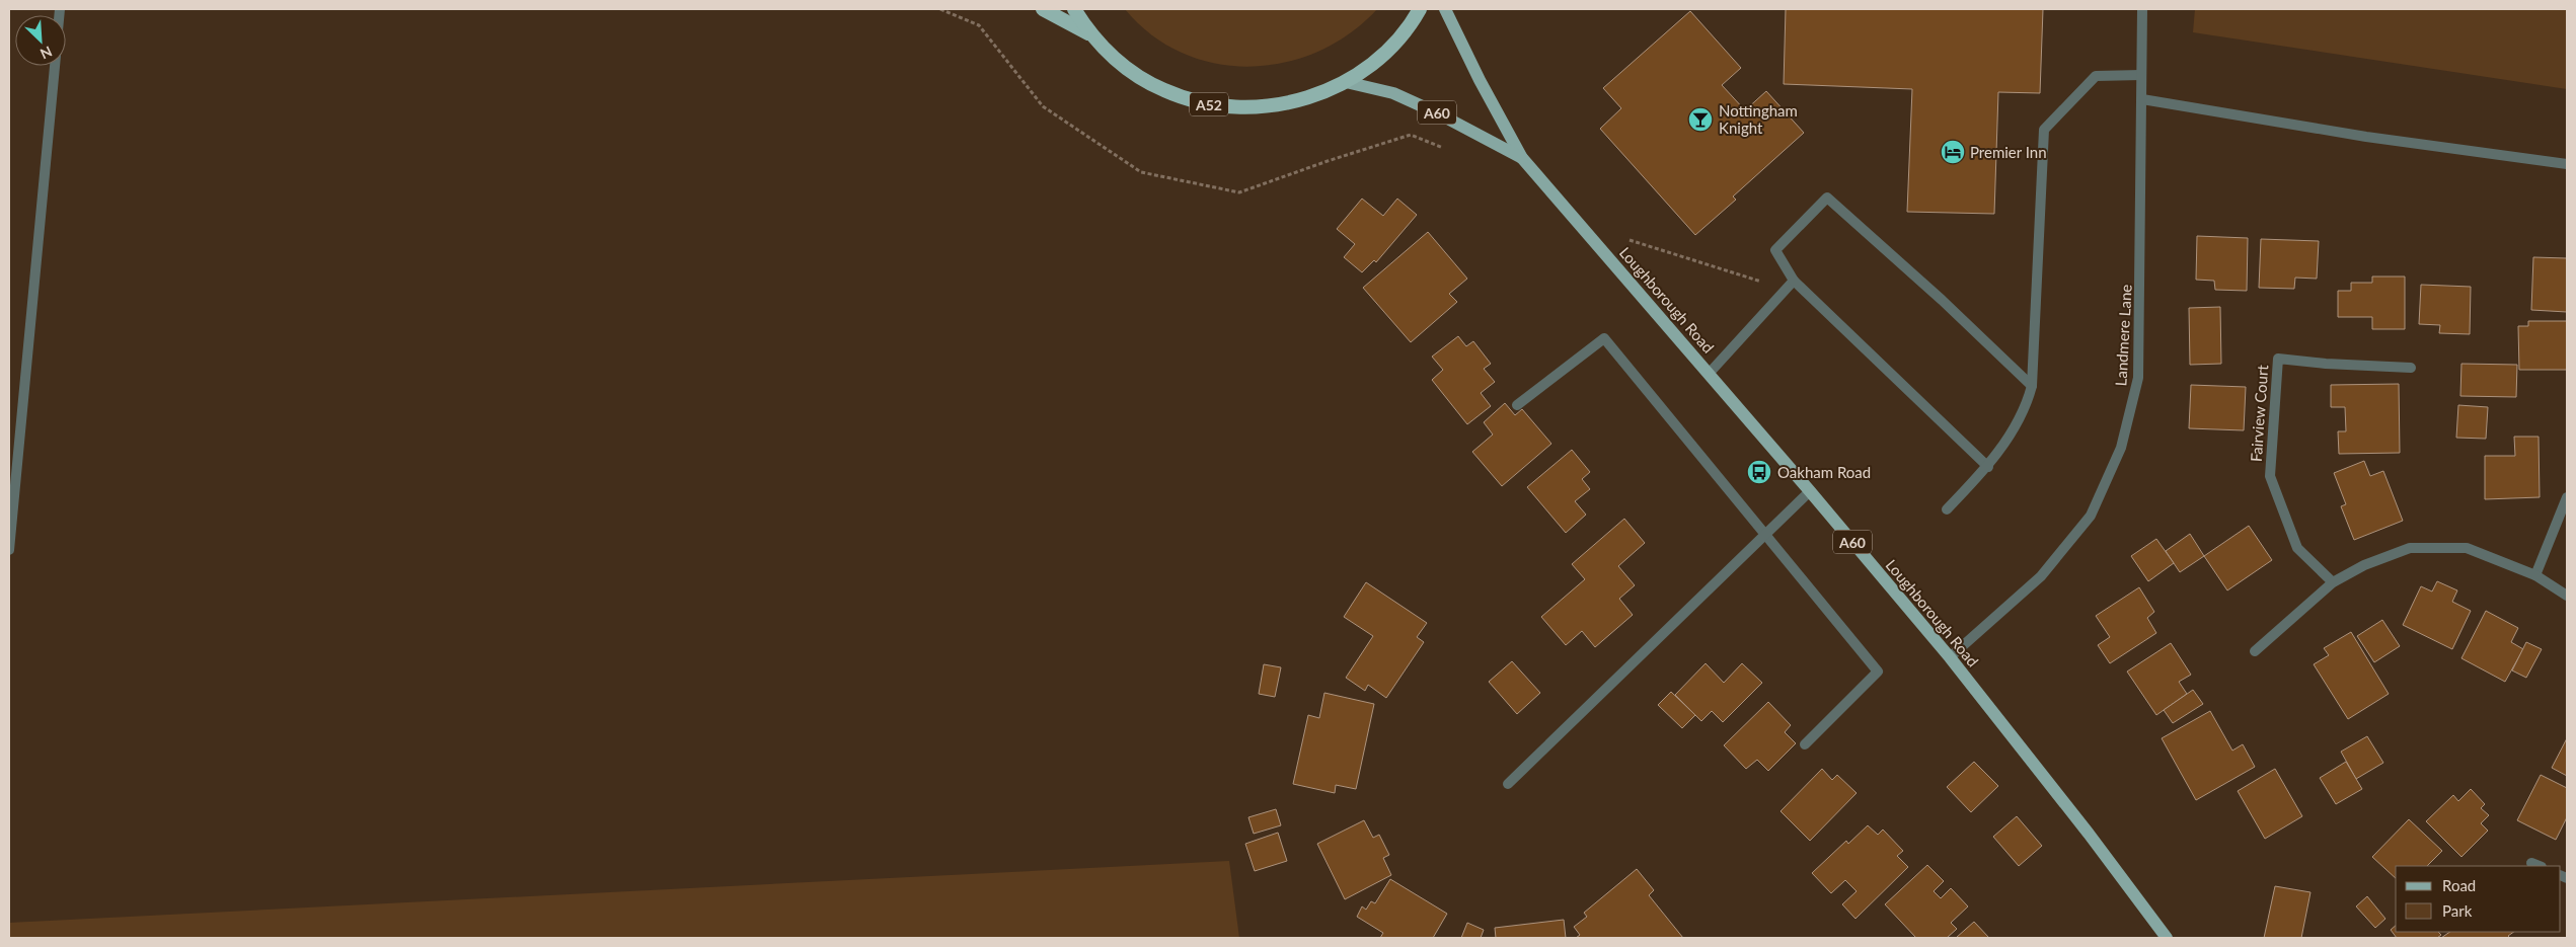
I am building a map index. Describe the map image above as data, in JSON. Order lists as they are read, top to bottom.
{
  "streets": {
    "highway": ["A52"],
    "main road": ["A60", "Loughborough Road"],
    "street": ["Landmere Lane", "Fairview Court"]
  },
  "crossings": [
    ["A52", "Loughborough Road"],
    ["Loughborough Road", "Landmere Lane"]
  ],
  "places": {
    "bar": ["Nottingham Knight"],
    "hotel": ["Premier Inn"],
    "bus stop": ["Oakham Road"]
  },
  "legend": ["Road", "Park"],
  "north": "bottom right"
}
